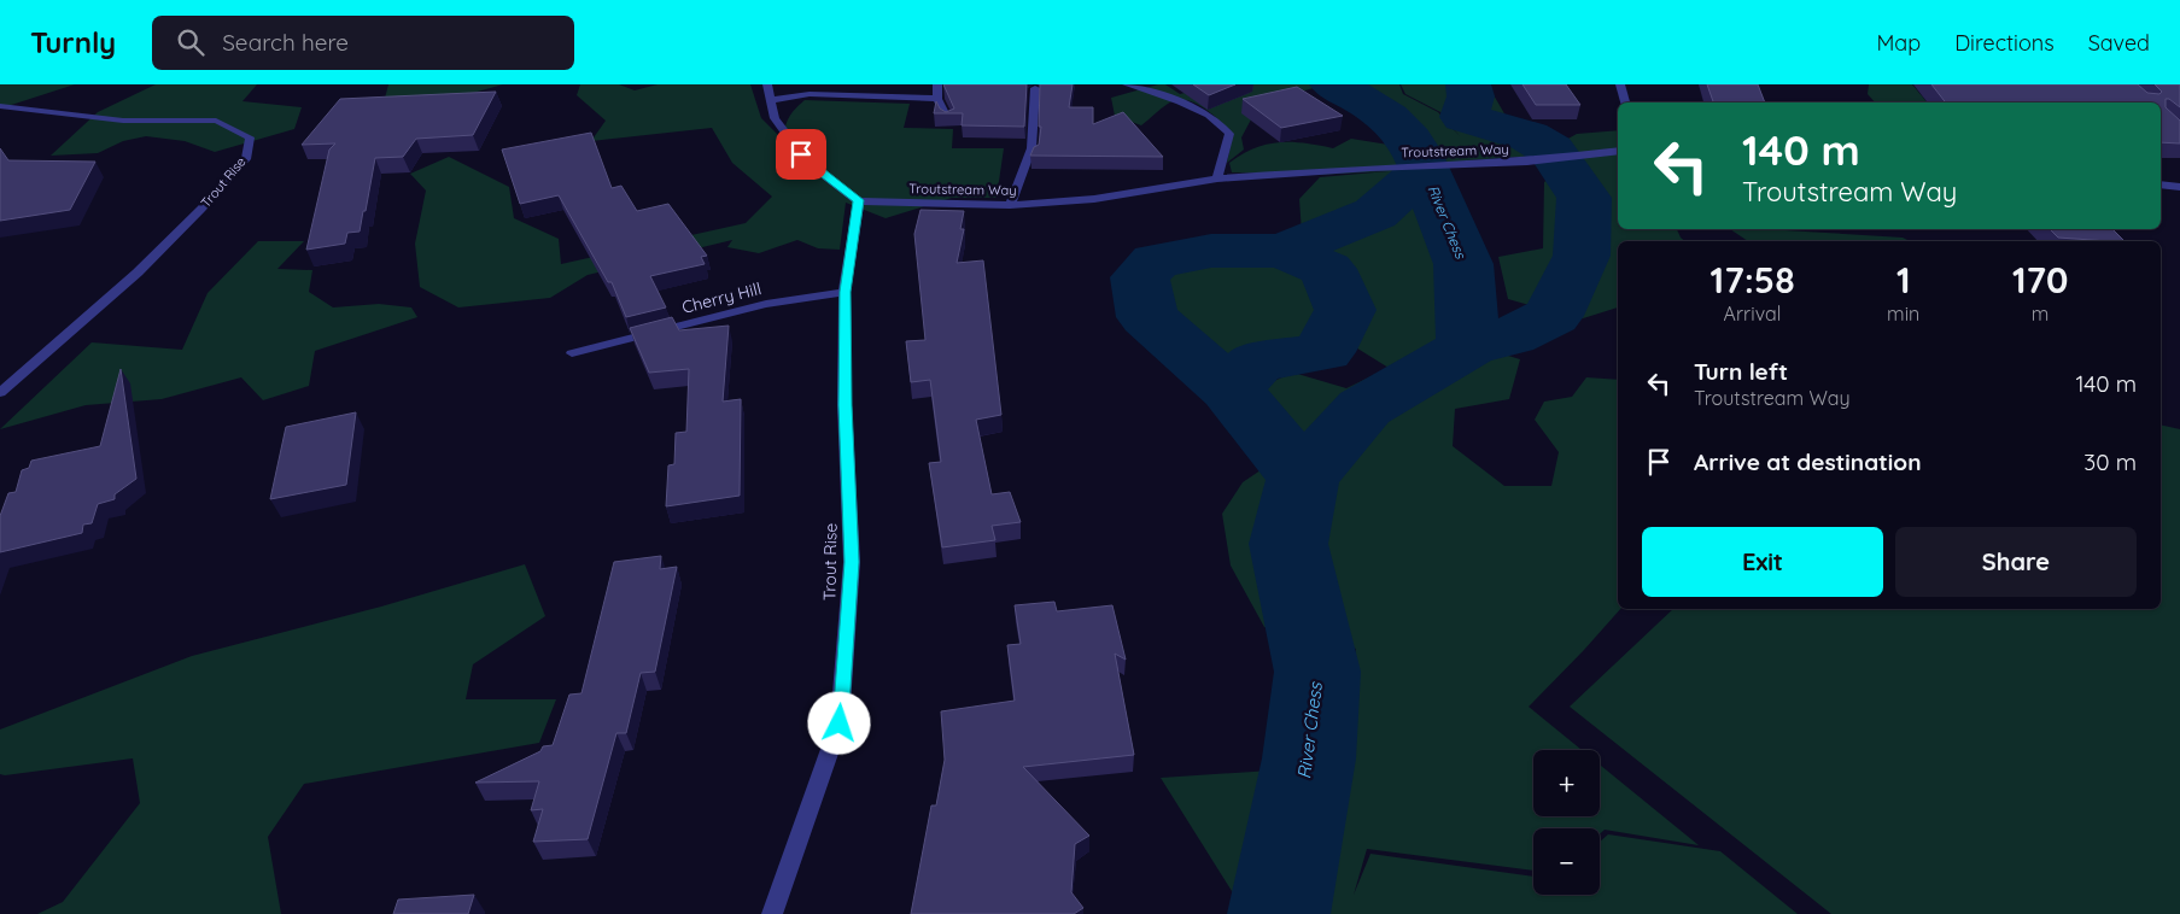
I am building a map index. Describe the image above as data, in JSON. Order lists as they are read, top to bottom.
{
  "streets": {
    "street": ["Troutstream Way", "Trout Rise", "Cherry Hill"]
  },
  "crossings": [
    ["Troutstream Way", "Trout Rise"],
    ["Trout Rise", "Cherry Hill"]
  ],
  "water": ["River Chess"],
  "page": {
    "header": "Turnly",
    "search": "Search here",
    "nav": ["Map", "Directions", "Saved"],
    "turn": ["140 m", "Troutstream Way"],
    "eta": [
      "17:58",
      "Arrival",
      "1",
      "min",
      "170",
      "m"
    ],
    "list": [
      {
        "name": "Turn left",
        "note": "Troutstream Way",
        "value": "140 m"
      },
      {
        "name": "Arrive at destination",
        "value": "30 m"
      }
    ],
    "buttons": ["Exit", "Share"],
    "map_buttons": ["+", "−"]
  }
}
